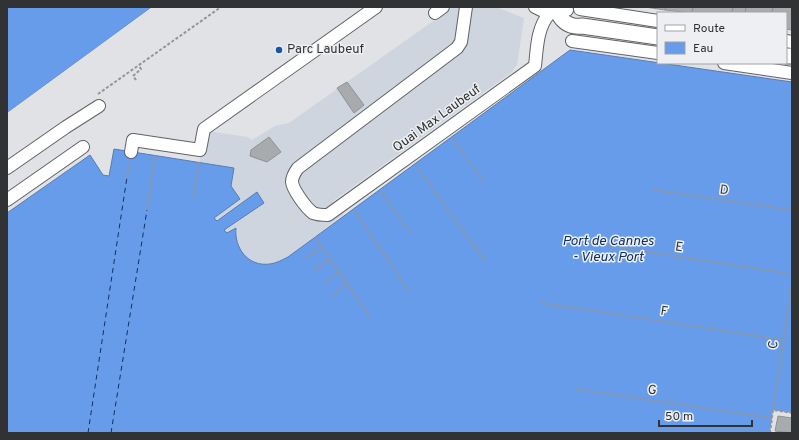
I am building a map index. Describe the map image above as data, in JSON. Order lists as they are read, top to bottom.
{
  "streets": {
    "street": ["Quai Max Laubeuf"],
    "path": [
      "D",
      "E",
      "F",
      "C",
      "G"
    ]
  },
  "crossings": [
    ["F", "C"],
    ["C", "G"]
  ],
  "water": ["Port de Cannes - Vieux Port"],
  "places": ["Parc Laubeuf"],
  "legend": ["Route", "Eau"],
  "scale_bar": "50 m"
}
